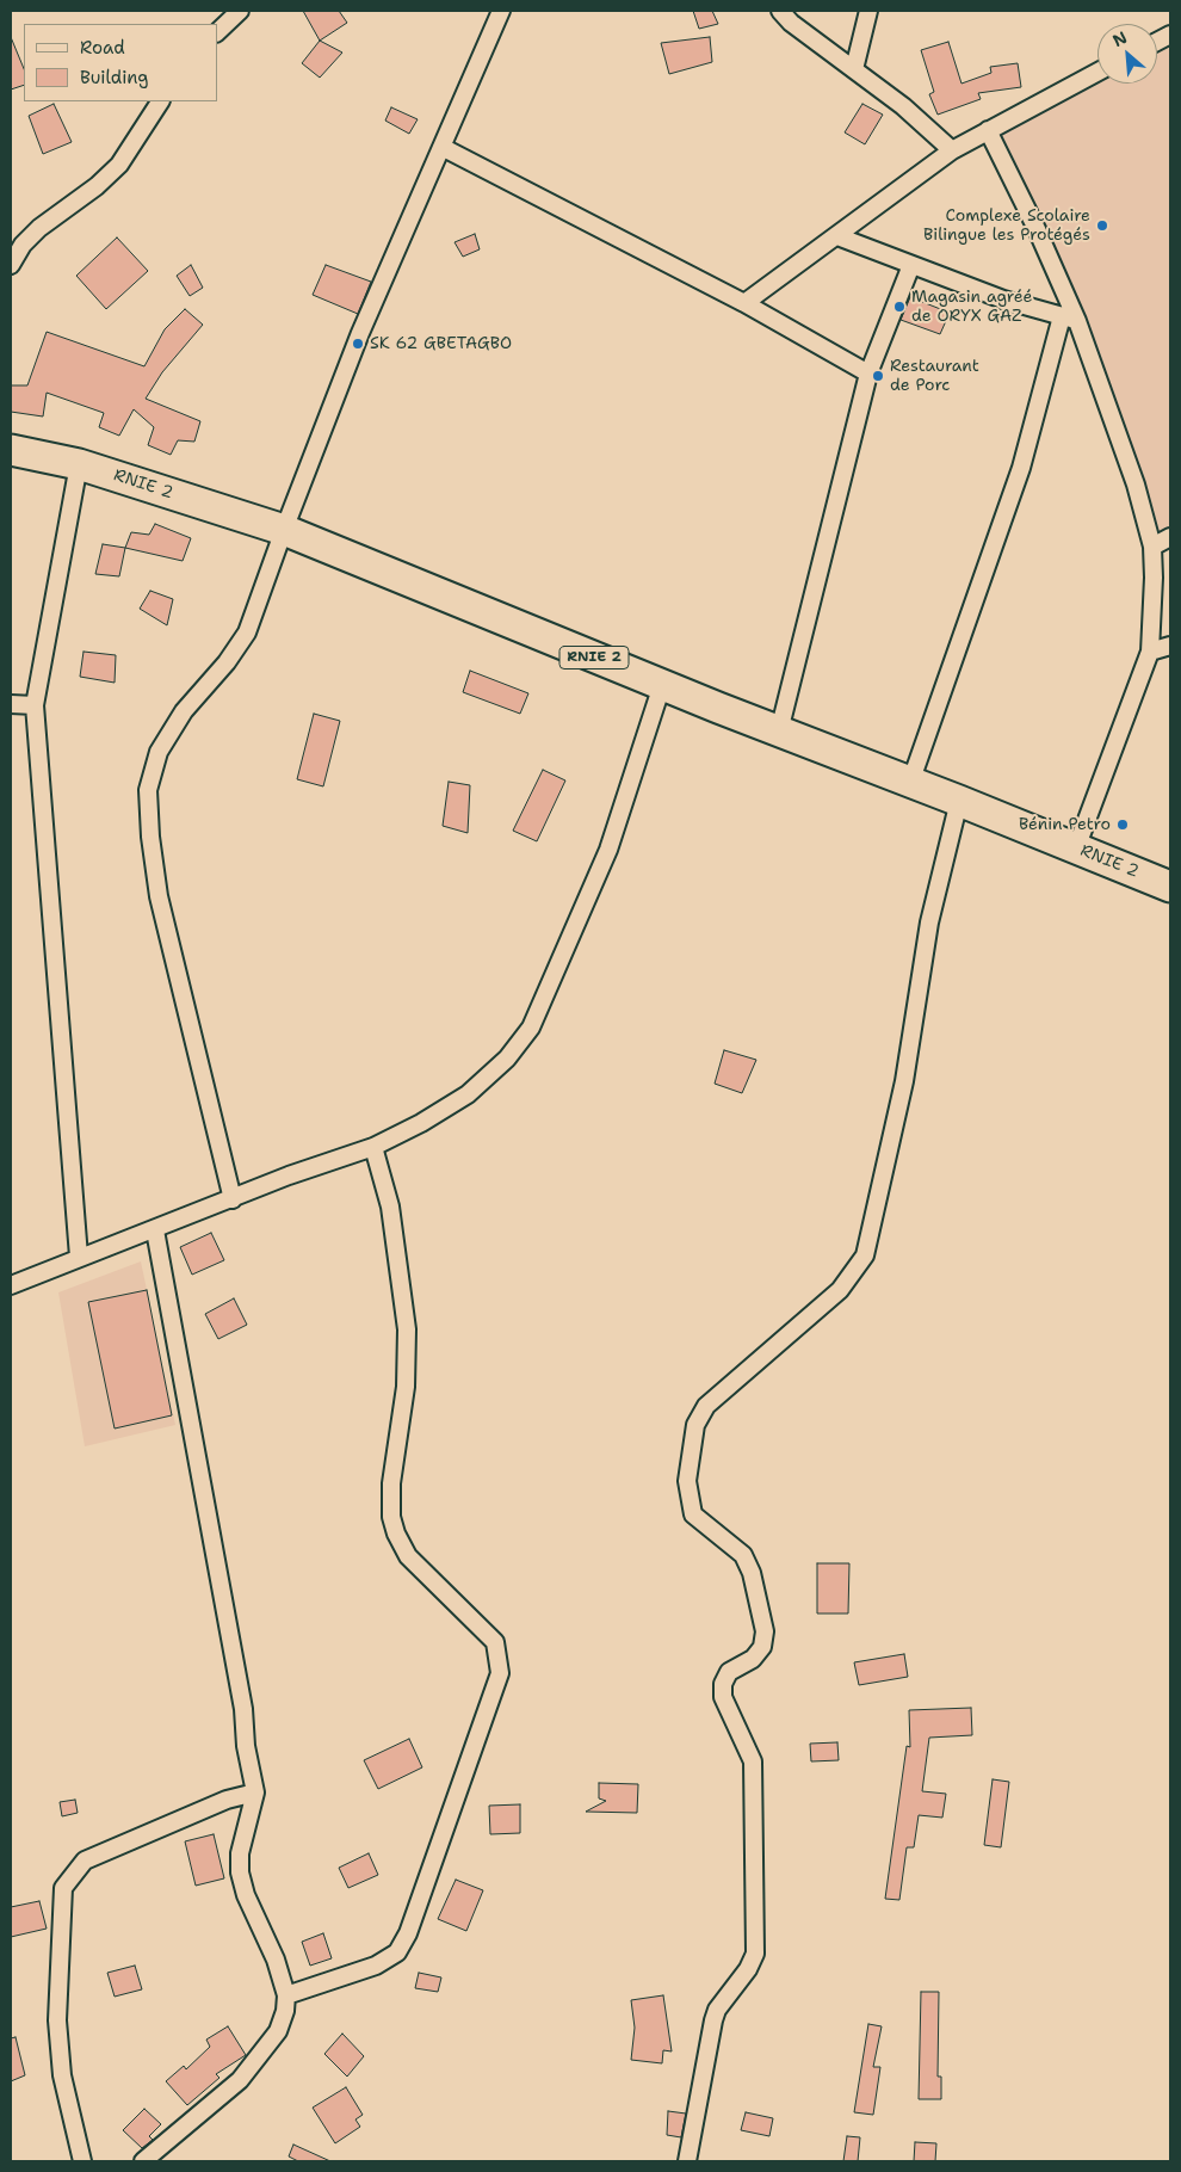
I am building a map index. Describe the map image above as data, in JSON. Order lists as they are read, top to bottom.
{
  "streets": {
    "highway": ["RNIE 2"]
  },
  "places": [
    "Complexe Scolaire Bilingue les Protégés",
    "Magasin agréé de ORYX GAZ",
    "SK 62 GBETAGBO",
    "Restaurant de Porc",
    "Bénin Petro"
  ],
  "legend": ["Road", "Building"],
  "north": "top left"
}
